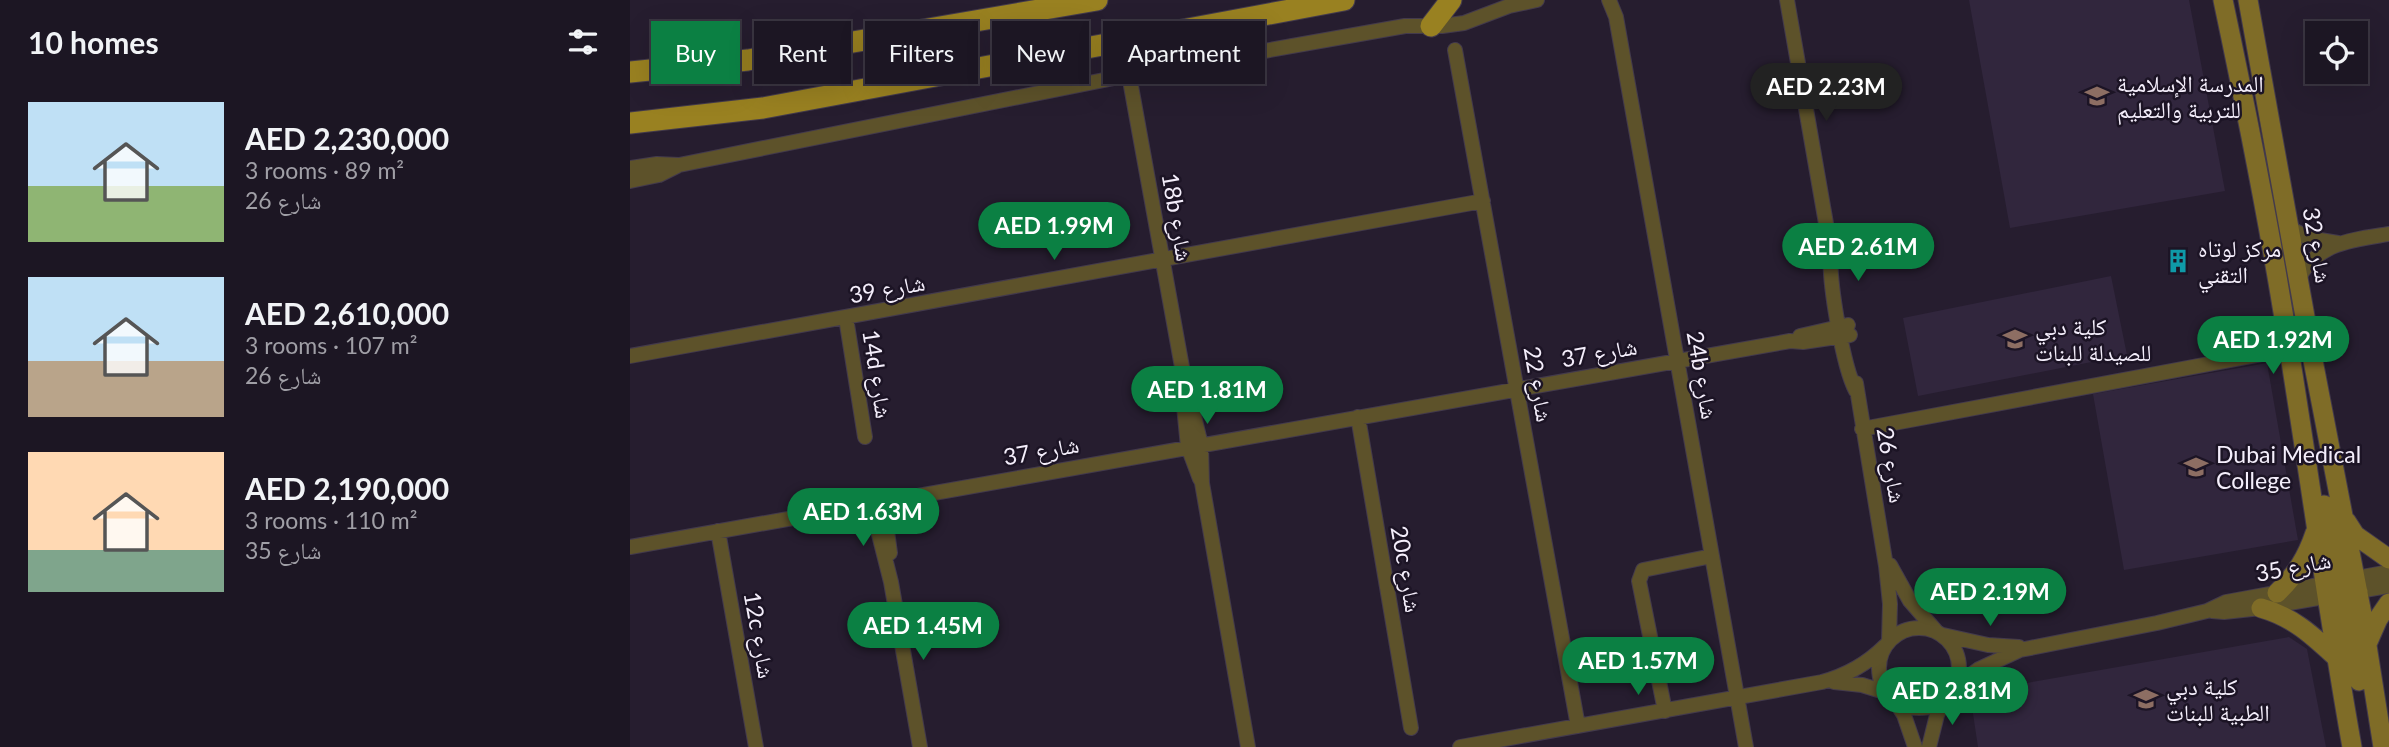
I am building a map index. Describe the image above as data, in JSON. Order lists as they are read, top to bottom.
{
  "streets": {
    "street": [
      "18b شارع",
      "شارع 32",
      "شارع 39",
      "شارع 37",
      "14d شارع",
      "24b شارع",
      "شارع 22",
      "شارع 26",
      "شارع 35",
      "20c شارع",
      "12c شارع"
    ]
  },
  "crossings": [
    ["18b شارع", "شارع 39"],
    ["18b شارع", "شارع 37"],
    ["شارع 32", "شارع 35"],
    ["شارع 39", "14d شارع"],
    ["شارع 39", "شارع 22"],
    ["شارع 37", "24b شارع"],
    ["شارع 37", "شارع 22"],
    ["شارع 37", "شارع 26"],
    ["شارع 37", "20c شارع"],
    ["شارع 37", "12c شارع"],
    ["شارع 26", "شارع 35"]
  ],
  "places": {
    "school or university": [
      "المدرسة الإسلامية للتربية والتعليم",
      "كلية دبي للصيدلة للبنات",
      "Dubai Medical College",
      "كلية دبي الطبية للبنات"
    ],
    "building": ["مركز لوتاه التقني"]
  },
  "page": {
    "heading": "10 homes",
    "chip": [
      "Buy",
      "Rent",
      "Filters",
      "New",
      "Apartment"
    ],
    "price": [
      "AED 2.23M",
      "AED 1.99M",
      "AED 2.61M",
      "AED 1.92M",
      "AED 1.81M",
      "AED 1.63M",
      "AED 2.19M",
      "AED 1.45M",
      "AED 1.57M",
      "AED 2.81M"
    ],
    "list": [
      {
        "name": "AED 2,230,000",
        "note": "3 rooms · 89 m² · شارع 26"
      },
      {
        "name": "AED 2,610,000",
        "note": "3 rooms · 107 m² · شارع 26"
      },
      {
        "name": "AED 2,190,000",
        "note": "3 rooms · 110 m² · شارع 35"
      }
    ]
  }
}
